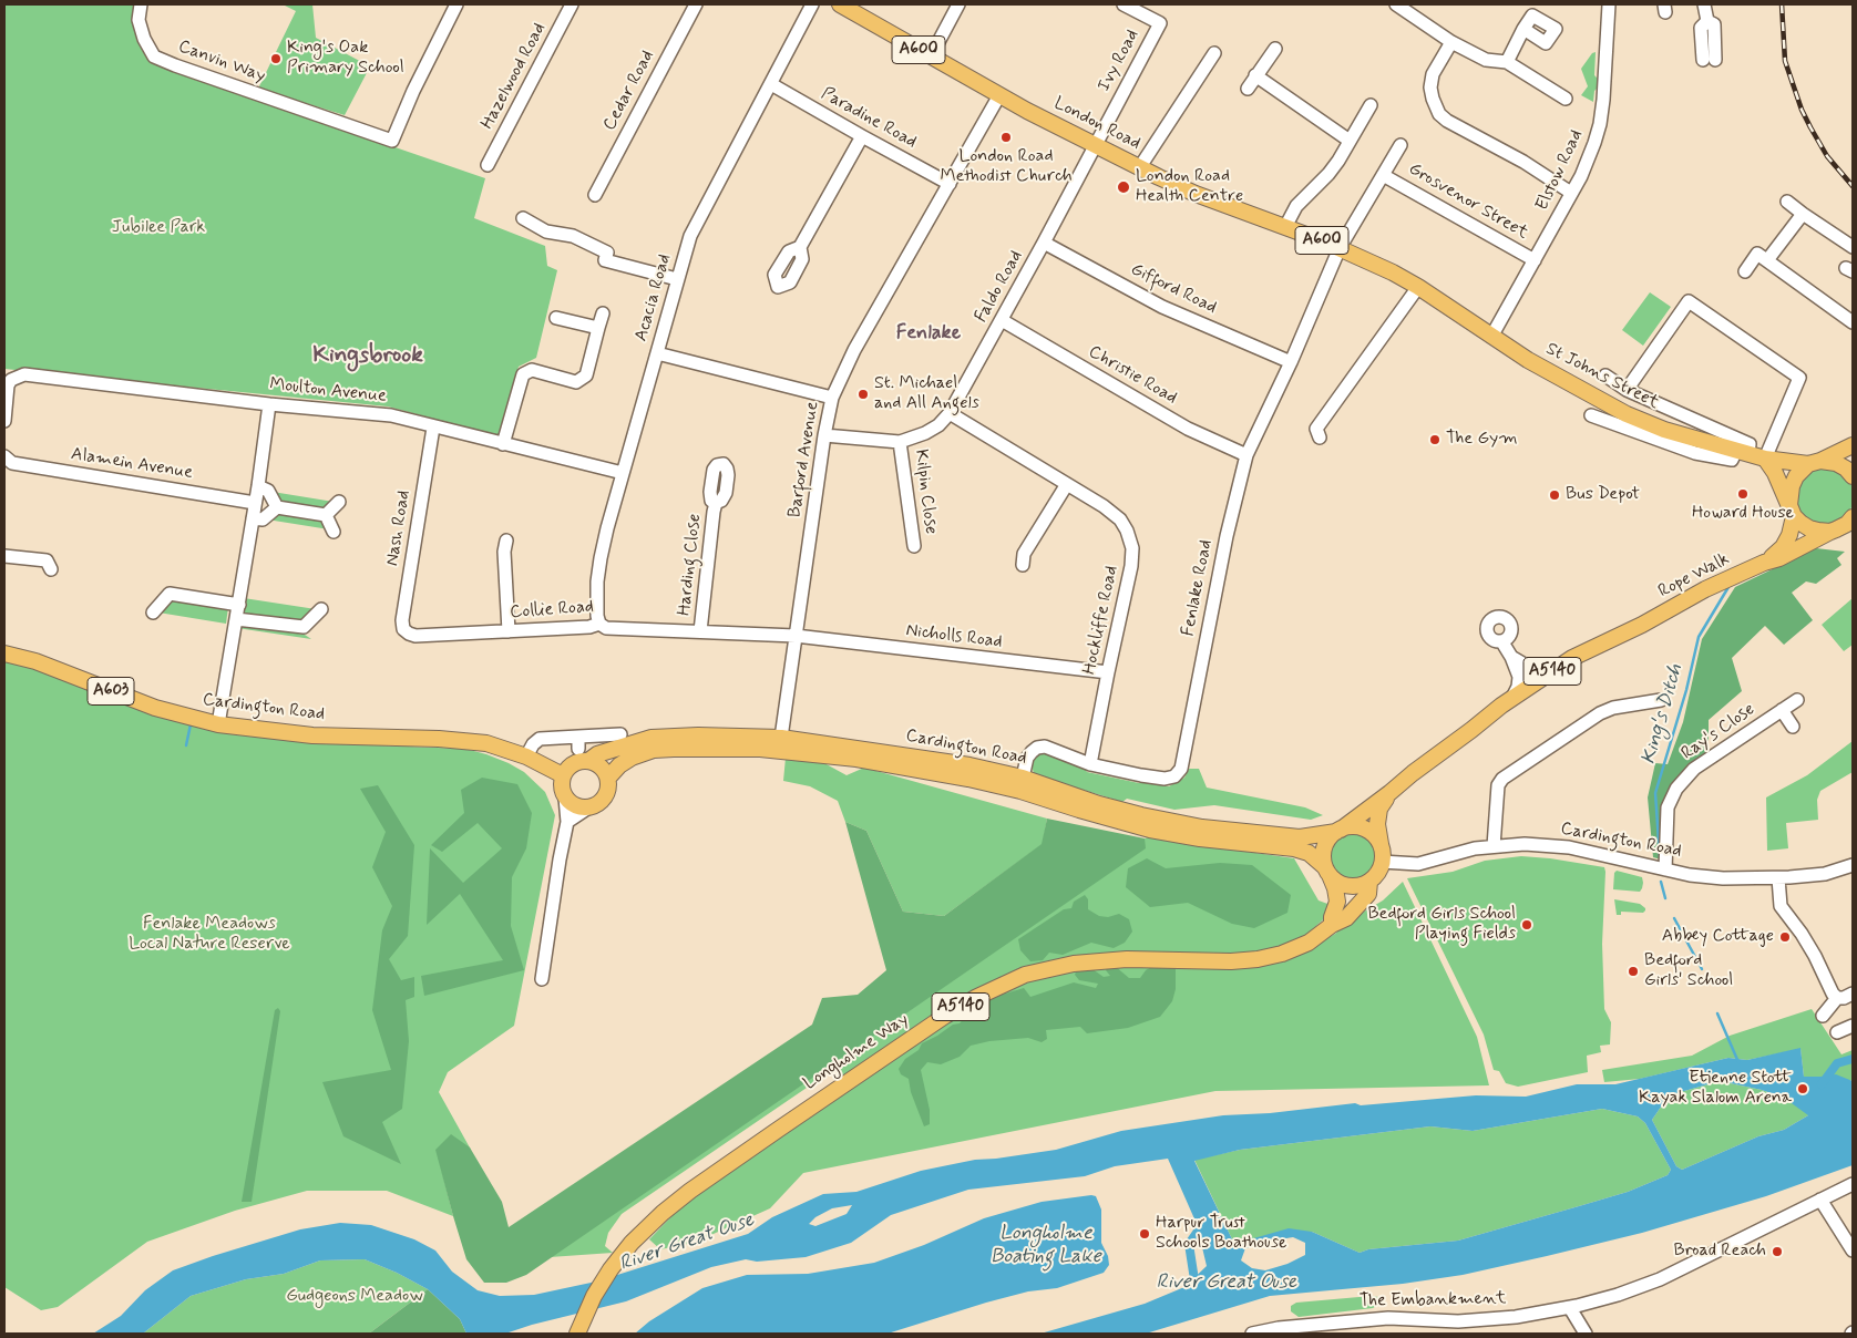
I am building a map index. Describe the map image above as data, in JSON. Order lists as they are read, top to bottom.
{
  "streets": {
    "main road": [
      "A600",
      "London Road",
      "St Johns Street",
      "Rope Walk",
      "A5140",
      "A603",
      "Cardington Road",
      "Longholme Way"
    ],
    "street": [
      "Ivy Road",
      "Canvin Way",
      "Hazelwood Road",
      "Cedar Road",
      "Paradine Road",
      "Elstow Road",
      "Grosvenor Street",
      "Faldo Road",
      "Gifford Road",
      "Acacia Road",
      "Christie Road",
      "Moulton Avenue",
      "Barford Avenue",
      "Alamein Avenue",
      "Kilpin Close",
      "Nash Road",
      "Harding Close",
      "Fenlake Road",
      "Collie Road",
      "Hockliffe Road",
      "Nicholls Road",
      "Ray's Close",
      "The Embankment"
    ]
  },
  "crossings": [
    ["A600", "St Johns Street"],
    ["A600", "Rope Walk"],
    ["Ivy Road", "London Road"],
    ["Ivy Road", "Faldo Road"],
    ["Paradine Road", "Acacia Road"],
    ["Paradine Road", "Barford Avenue"],
    ["London Road", "Elstow Road"],
    ["London Road", "Faldo Road"],
    ["London Road", "St Johns Street"],
    ["London Road", "Barford Avenue"],
    ["London Road", "Fenlake Road"],
    ["Elstow Road", "Grosvenor Street"],
    ["Elstow Road", "St Johns Street"],
    ["Grosvenor Street", "Fenlake Road"],
    ["Faldo Road", "Gifford Road"],
    ["Faldo Road", "Christie Road"],
    ["Faldo Road", "Barford Avenue"],
    ["Faldo Road", "Kilpin Close"],
    ["Faldo Road", "Hockliffe Road"],
    ["Gifford Road", "Fenlake Road"],
    ["Acacia Road", "Moulton Avenue"],
    ["Acacia Road", "Collie Road"],
    ["Christie Road", "Fenlake Road"],
    ["St Johns Street", "Rope Walk"],
    ["Moulton Avenue", "Nash Road"],
    ["Barford Avenue", "Collie Road"],
    ["Barford Avenue", "Nicholls Road"],
    ["Barford Avenue", "Cardington Road"],
    ["Nash Road", "Collie Road"],
    ["Harding Close", "Collie Road"],
    ["Rope Walk", "Cardington Road"],
    ["Rope Walk", "Longholme Way"],
    ["Fenlake Road", "Hockliffe Road"],
    ["Fenlake Road", "Cardington Road"],
    ["Collie Road", "Nicholls Road"],
    ["Hockliffe Road", "Nicholls Road"],
    ["Cardington Road", "Ray's Close"],
    ["Cardington Road", "Longholme Way"]
  ],
  "districts": ["Fenlake", "Kingsbrook"],
  "water": ["King's Ditch", "Longholme Boating Lake", "River Great Ouse"],
  "parks": ["Jubilee Park", "Fenlake Meadows Local Nature Reserve", "Gudgeons Meadow"],
  "places": [
    "King's Oak Primary School",
    "London Road Methodist Church",
    "London Road Health Centre",
    "St. Michael and All Angels",
    "The Gym",
    "Howard House",
    "Bus Depot",
    "Bedford Girls School Playing Fields",
    "Abbey Cottage",
    "Bedford Girls' School",
    "Etienne Stott Kayak Slalom Arena",
    "Harpur Trust Schools Boathouse",
    "Broad Reach"
  ]
}
